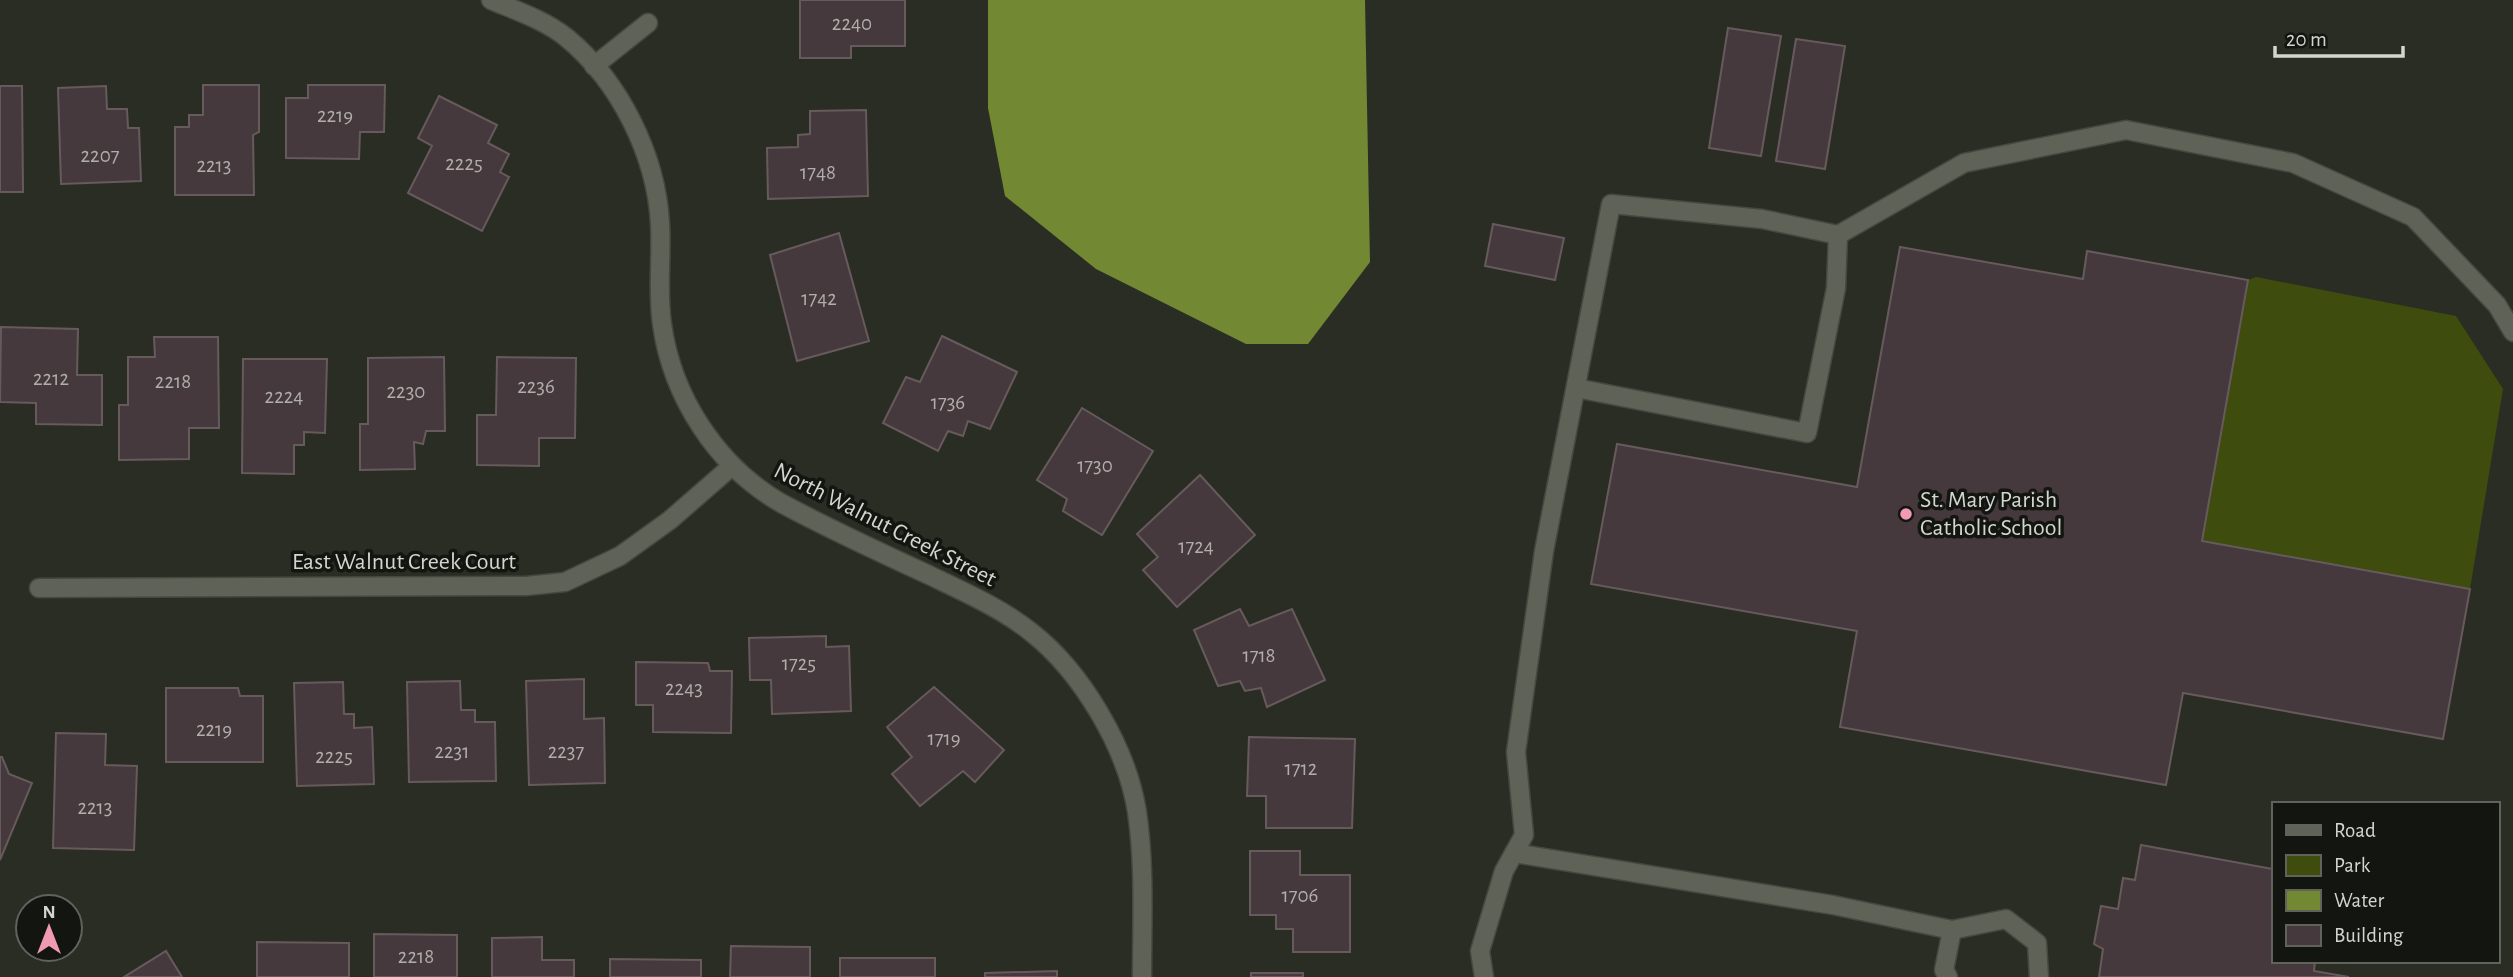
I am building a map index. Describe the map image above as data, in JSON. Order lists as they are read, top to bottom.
{
  "streets": {
    "street": ["North Walnut Creek Street", "East Walnut Creek Court"]
  },
  "crossings": [
    ["North Walnut Creek Street", "East Walnut Creek Court"]
  ],
  "places": ["St. Mary Parish Catholic School"],
  "house_numbers": [
    "2240",
    "2219",
    "2207",
    "2225",
    "2213",
    "1748",
    "1742",
    "2212",
    "2218",
    "2236",
    "2230",
    "2224",
    "1736",
    "1730",
    "1724",
    "1718",
    "1725",
    "2243",
    "2219",
    "1719",
    "2231",
    "2237",
    "2225",
    "1712",
    "2213",
    "1706",
    "2218"
  ],
  "legend": [
    "Road",
    "Park",
    "Water",
    "Building"
  ],
  "scale_bar": "20 m",
  "north": "top"
}
